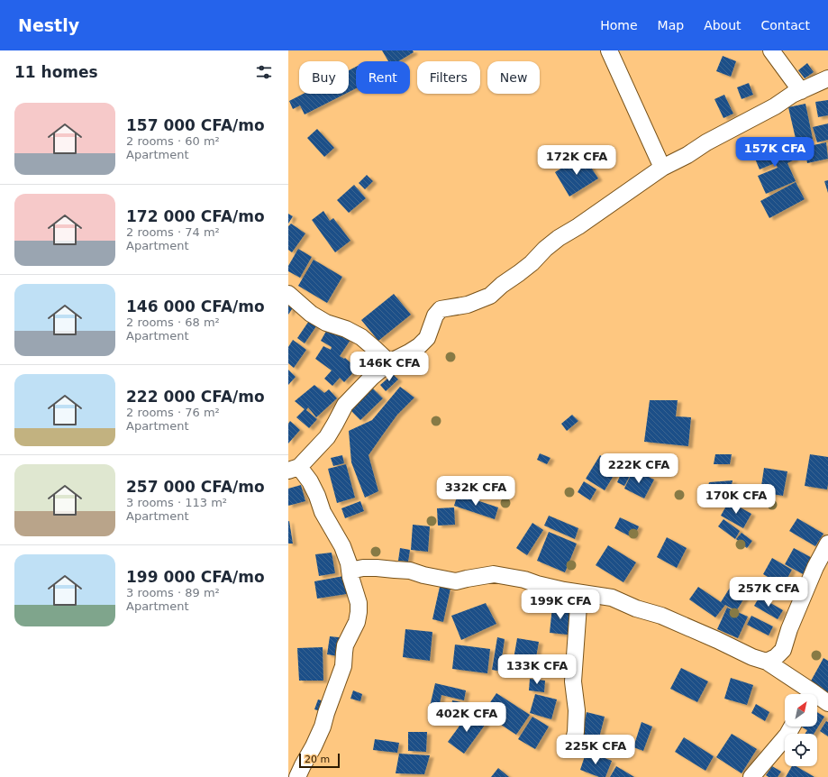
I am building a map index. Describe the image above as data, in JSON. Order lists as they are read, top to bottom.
{
  "scale_bar": "20 m",
  "north": "top right",
  "page": {
    "header": "Nestly",
    "nav": [
      "Home",
      "Map",
      "About",
      "Contact"
    ],
    "heading": "11 homes",
    "chip": [
      "Buy",
      "Rent",
      "Filters",
      "New"
    ],
    "list": [
      {
        "name": "157 000 CFA/mo",
        "note": "2 rooms · 60 m² · Apartment"
      },
      {
        "name": "172 000 CFA/mo",
        "note": "2 rooms · 74 m² · Apartment"
      },
      {
        "name": "146 000 CFA/mo",
        "note": "2 rooms · 68 m² · Apartment"
      },
      {
        "name": "222 000 CFA/mo",
        "note": "2 rooms · 76 m² · Apartment"
      },
      {
        "name": "257 000 CFA/mo",
        "note": "3 rooms · 113 m² · Apartment"
      },
      {
        "name": "199 000 CFA/mo",
        "note": "3 rooms · 89 m² · Apartment"
      }
    ],
    "price": [
      "157K CFA",
      "172K CFA",
      "146K CFA",
      "222K CFA",
      "332K CFA",
      "170K CFA",
      "257K CFA",
      "199K CFA",
      "133K CFA",
      "402K CFA",
      "225K CFA"
    ],
    "scale": "20 m"
  }
}
